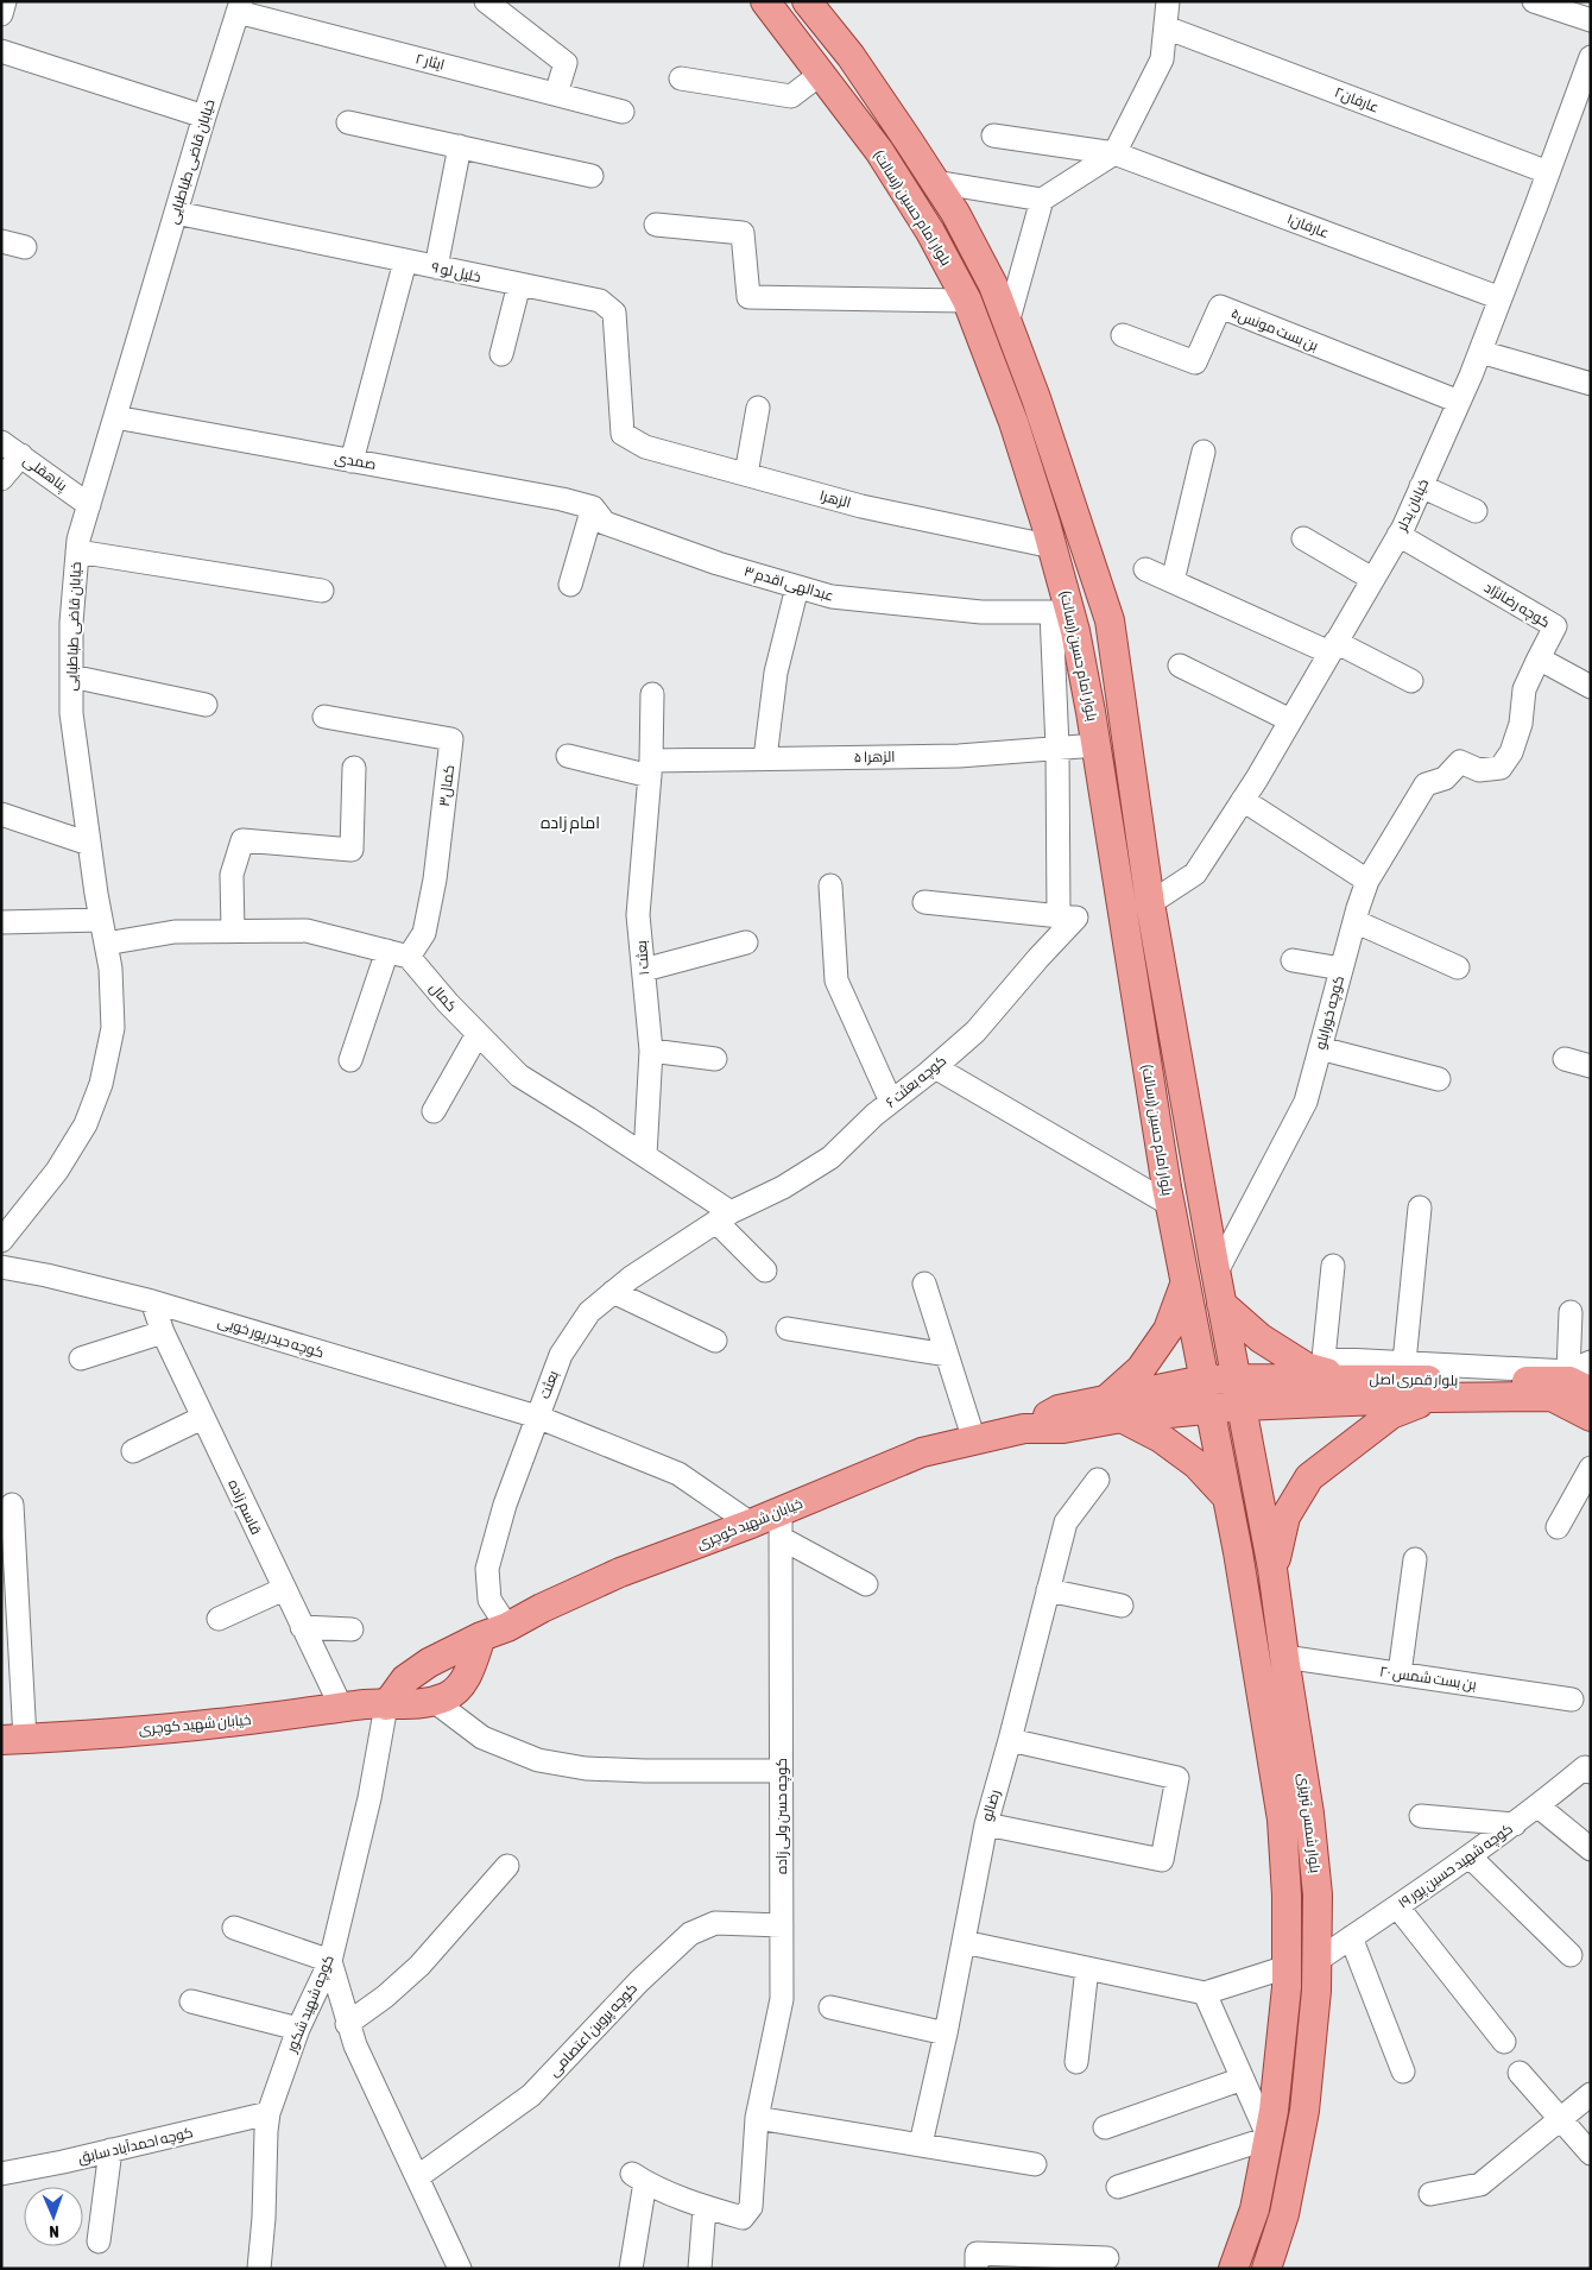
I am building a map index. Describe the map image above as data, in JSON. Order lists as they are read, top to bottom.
{
  "streets": {
    "main road": [
      "بلوار امام حسین (رسالت)",
      "بلوار قمری اصل",
      "خیابان شهید کوچری",
      "بلوار شمس تبریزی"
    ],
    "street": [
      "ایثار ۲",
      "عارفان۲",
      "خیابان قاضی طباطبایی",
      "عارفان۱",
      "خلیل لو ۹",
      "بن بست مونس۵",
      "صمدی",
      "پناهقلی",
      "الزهرا",
      "خیابان یدلر",
      "عبدالهی اقدم ۳",
      "کوچه رضانژاد",
      "الزهرا ۵",
      "کمال۳",
      "بعثت ۱",
      "کمال",
      "کوچه خورابلو",
      "کوچه بعثت ۶",
      "کوچه حیدرپور خویی",
      "بعثت",
      "قاسم زاده",
      "بن بست شمس ۲۰",
      "رضالو",
      "کوچه حسن ولی زاده",
      "کوچه شهید حسین پور ۱۹",
      "کوچه شهید شکور",
      "کوچه پروین اعتصامی",
      "کوچه احمدآباد سابق"
    ]
  },
  "crossings": [
    ["ایثار ۲", "خیابان قاضی طباطبایی"],
    ["عارفان۲", "خیابان یدلر"],
    ["خیابان قاضی طباطبایی", "خلیل لو ۹"],
    ["خیابان قاضی طباطبایی", "صمدی"],
    ["خیابان قاضی طباطبایی", "پناهقلی"],
    ["بلوار امام حسین (رسالت)", "الزهرا"],
    ["بلوار امام حسین (رسالت)", "خیابان یدلر"],
    ["بلوار امام حسین (رسالت)", "عبدالهی اقدم ۳"],
    ["بلوار امام حسین (رسالت)", "الزهرا ۵"],
    ["بلوار امام حسین (رسالت)", "کوچه خورابلو"],
    ["بلوار امام حسین (رسالت)", "بلوار قمری اصل"],
    ["بلوار امام حسین (رسالت)", "خیابان شهید کوچری"],
    ["بلوار امام حسین (رسالت)", "بلوار شمس تبریزی"],
    ["عارفان۱", "خیابان یدلر"],
    ["خلیل لو ۹", "الزهرا"],
    ["بن بست مونس۵", "خیابان یدلر"],
    ["صمدی", "عبدالهی اقدم ۳"],
    ["خیابان یدلر", "کوچه رضانژاد"],
    ["کوچه رضانژاد", "کوچه خورابلو"],
    ["الزهرا ۵", "بعثت ۱"],
    ["کمال۳", "کمال"],
    ["بعثت ۱", "کمال"],
    ["کمال", "کوچه بعثت ۶"],
    ["کمال", "بعثت"],
    ["کوچه بعثت ۶", "بعثت"],
    ["کوچه حیدرپور خویی", "بعثت"],
    ["کوچه حیدرپور خویی", "قاسم زاده"],
    ["کوچه حیدرپور خویی", "خیابان شهید کوچری"],
    ["بلوار قمری اصل", "خیابان شهید کوچری"],
    ["بلوار قمری اصل", "بلوار شمس تبریزی"],
    ["بعثت", "خیابان شهید کوچری"],
    ["قاسم زاده", "خیابان شهید کوچری"],
    ["خیابان شهید کوچری", "کوچه حسن ولی زاده"],
    ["خیابان شهید کوچری", "بلوار شمس تبریزی"],
    ["خیابان شهید کوچری", "کوچه شهید شکور"],
    ["بن بست شمس ۲۰", "بلوار شمس تبریزی"],
    ["کوچه حسن ولی زاده", "کوچه پروین اعتصامی"],
    ["بلوار شمس تبریزی", "کوچه شهید حسین پور ۱۹"],
    ["کوچه شهید شکور", "کوچه احمدآباد سابق"]
  ],
  "districts": ["امام زاده"],
  "north": "bottom"
}
